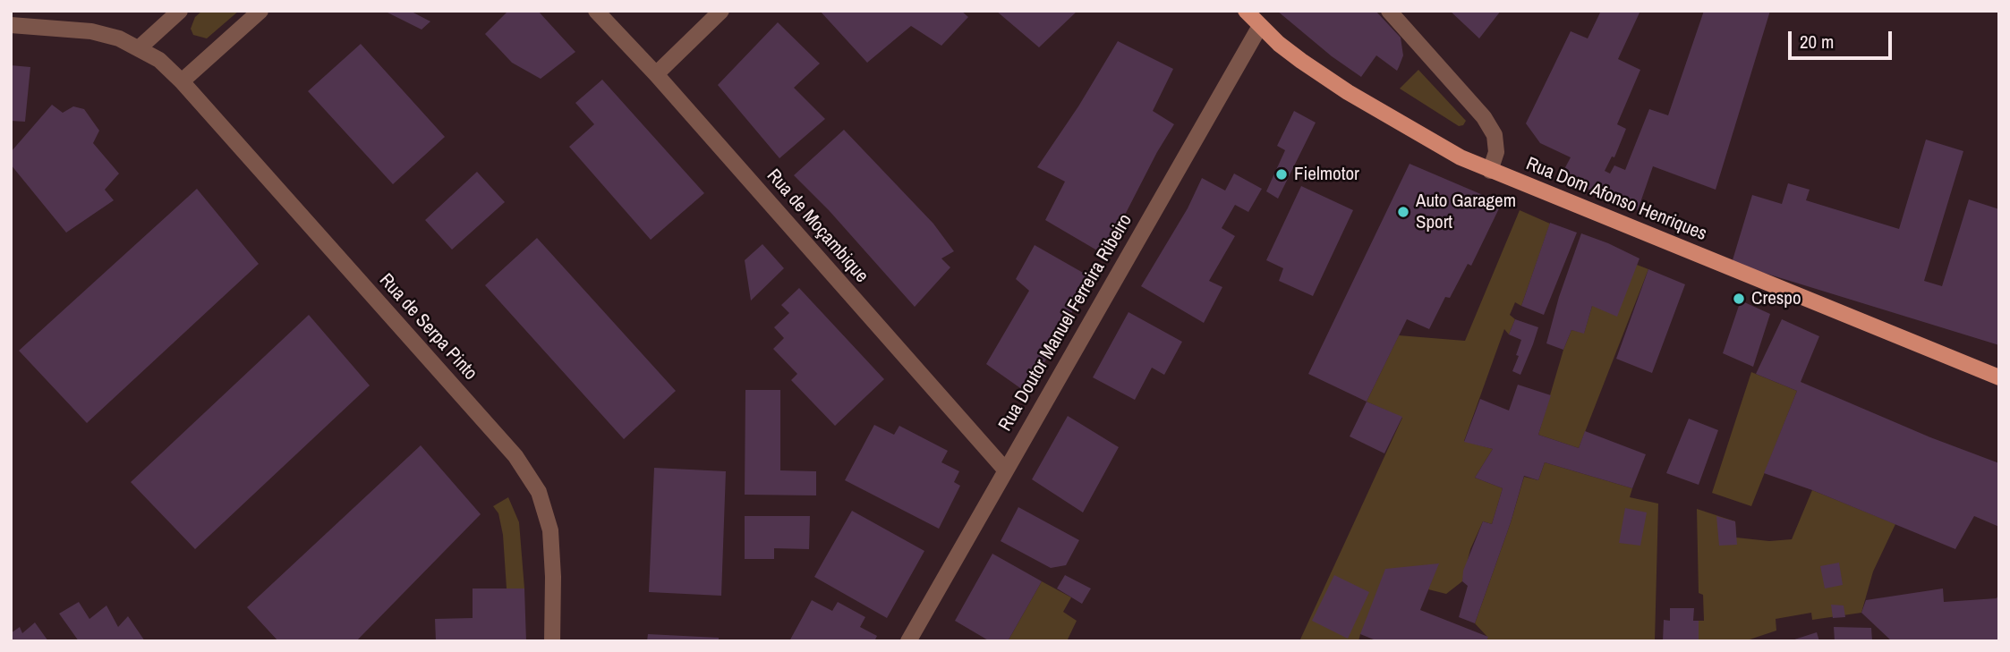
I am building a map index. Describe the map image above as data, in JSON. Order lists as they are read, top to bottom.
{
  "streets": {
    "main road": ["Rua Dom Afonso Henriques"],
    "street": ["Rua de Moçambique", "Rua Doutor Manuel Ferreira Ribeiro", "Rua de Serpa Pinto"]
  },
  "crossings": [
    ["Rua Dom Afonso Henriques", "Rua Doutor Manuel Ferreira Ribeiro"],
    ["Rua de Moçambique", "Rua Doutor Manuel Ferreira Ribeiro"]
  ],
  "places": ["Fielmotor", "Auto Garagem Sport", "Crespo"],
  "scale_bar": "20 m"
}
